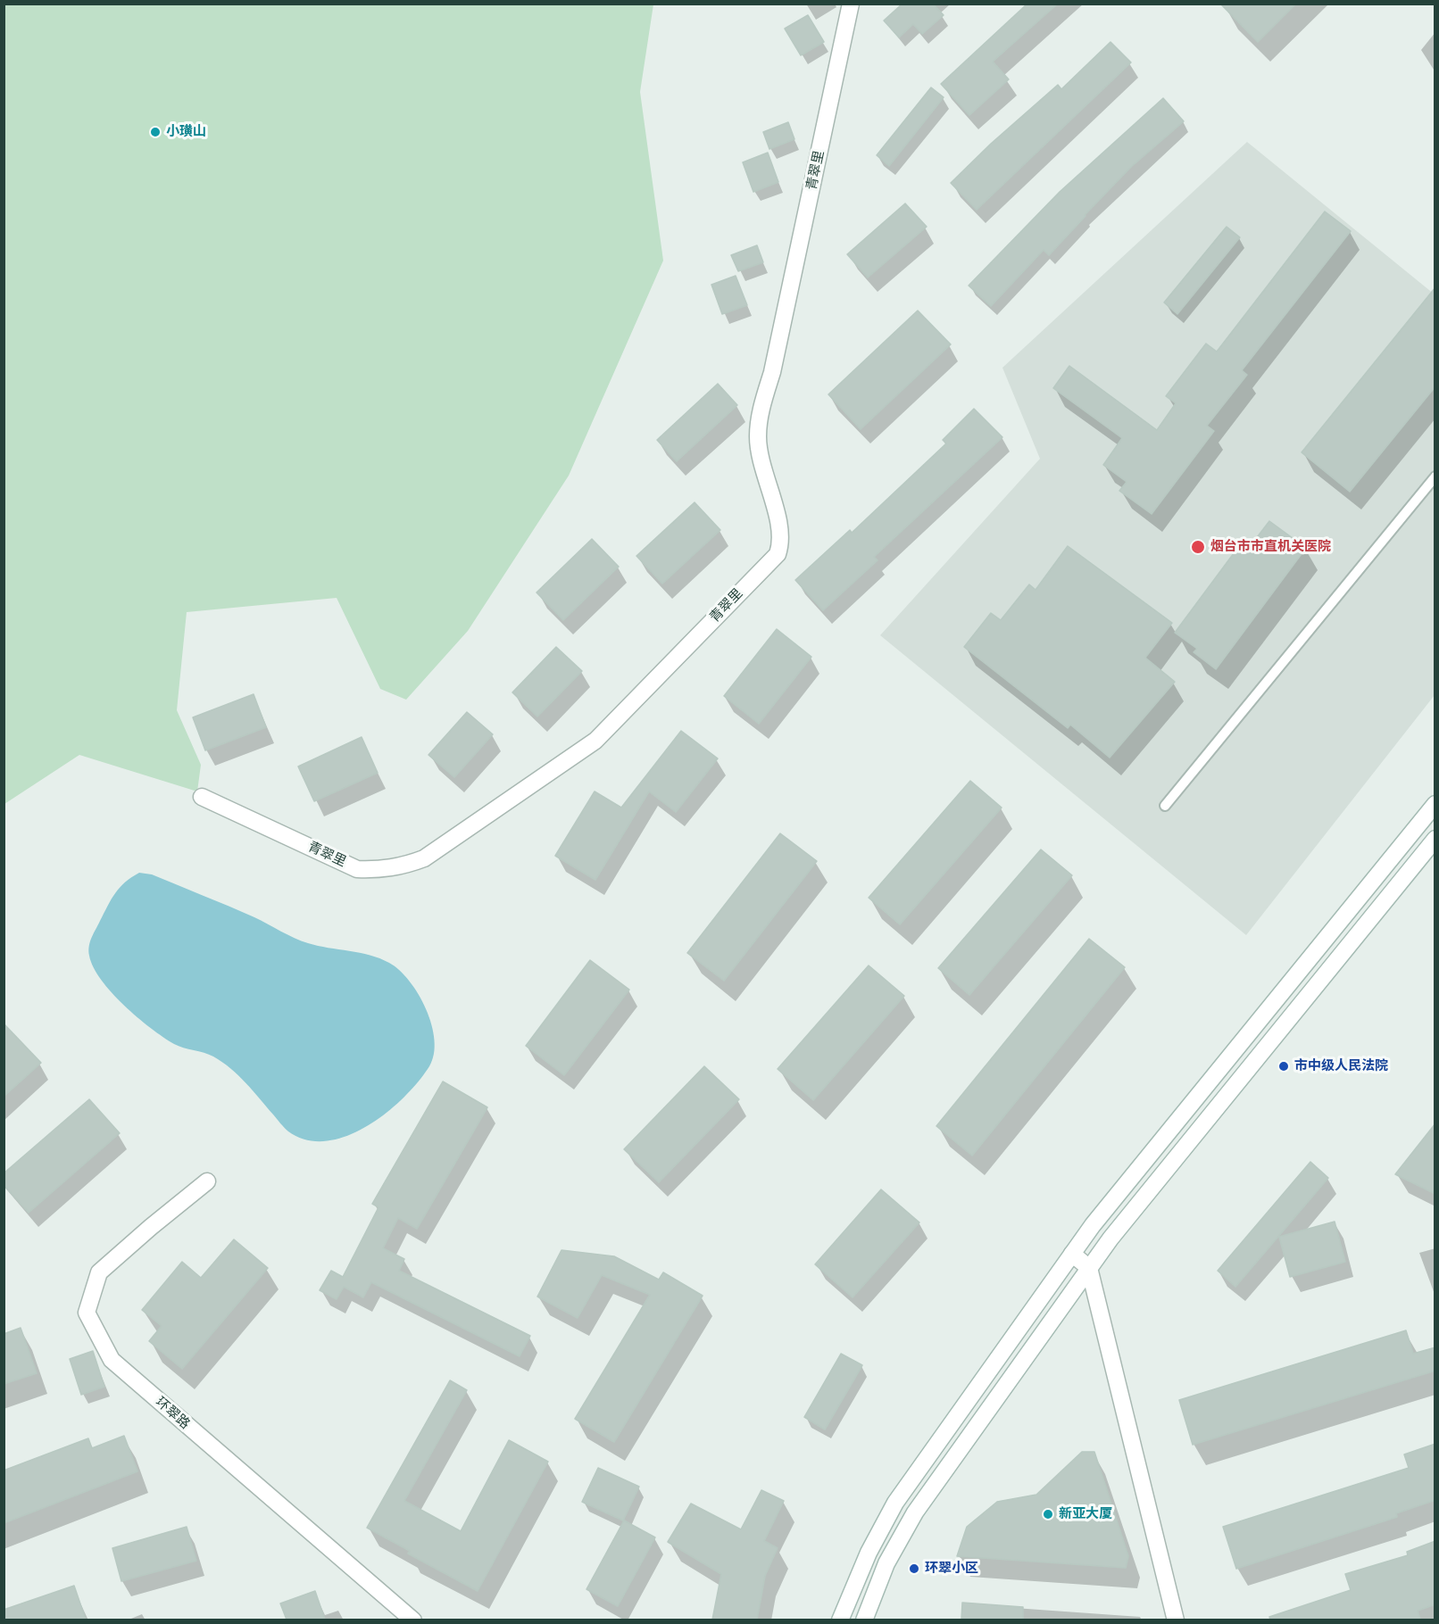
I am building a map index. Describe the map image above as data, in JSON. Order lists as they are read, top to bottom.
{
  "streets": {
    "street": ["青翠里", "环翠路"]
  },
  "places": [
    "小璜山",
    "烟台市市直机关医院",
    "市中级人民法院",
    "新亚大厦",
    "环翠小区"
  ]
}
